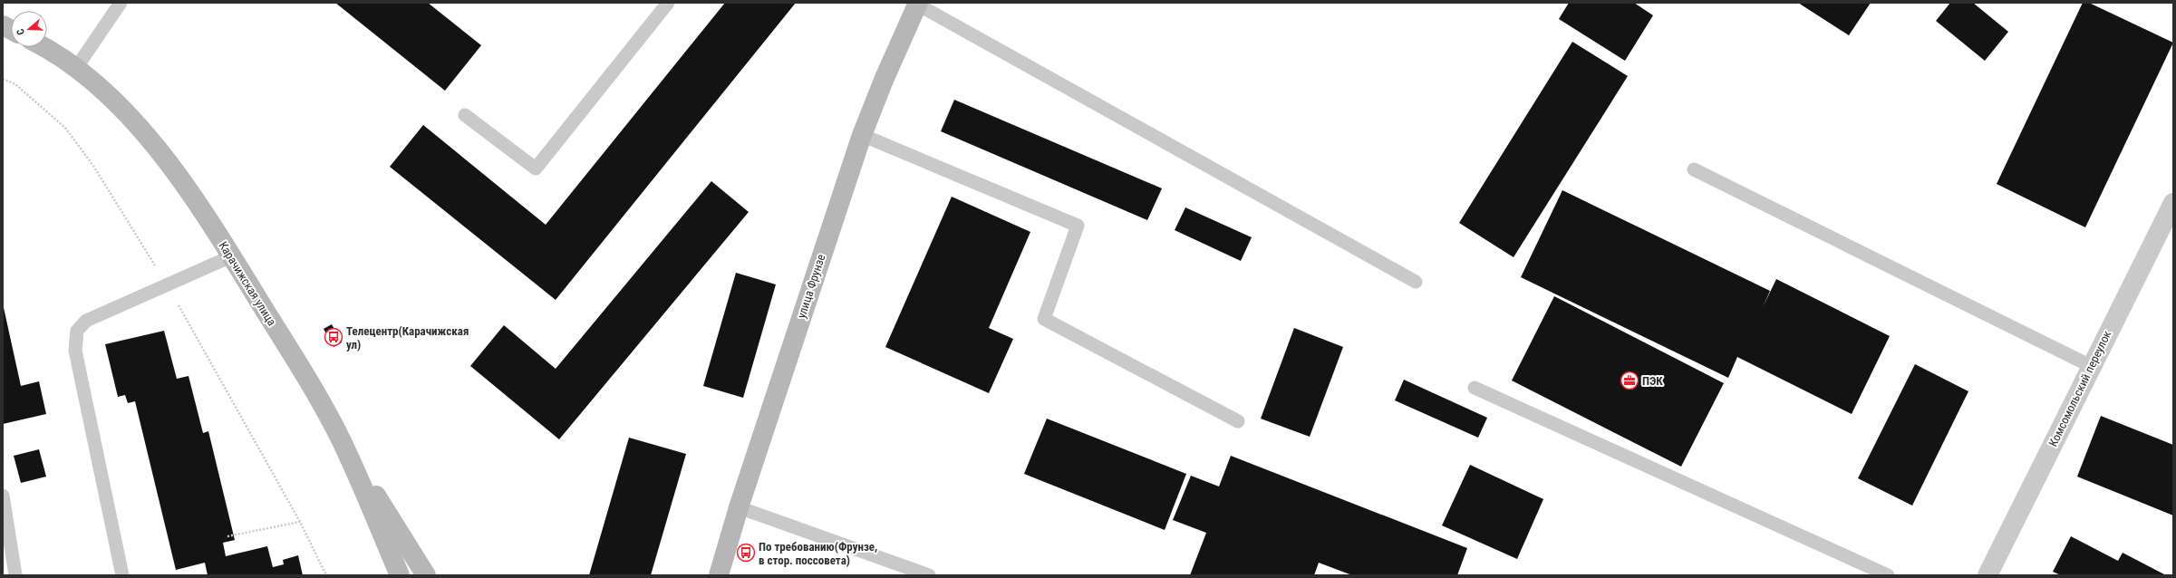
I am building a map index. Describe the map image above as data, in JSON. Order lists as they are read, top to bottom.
{
  "streets": {
    "main road": ["Карачижская улица", "улица Фрунзе"],
    "street": ["Комсомольский переулок"]
  },
  "places": {
    "bus stop": ["Телецентр(Карачижская ул)", "По требованию(Фрунзе, в стор. поссовета)"],
    "office": ["ПЭК"]
  },
  "north": "left"
}
